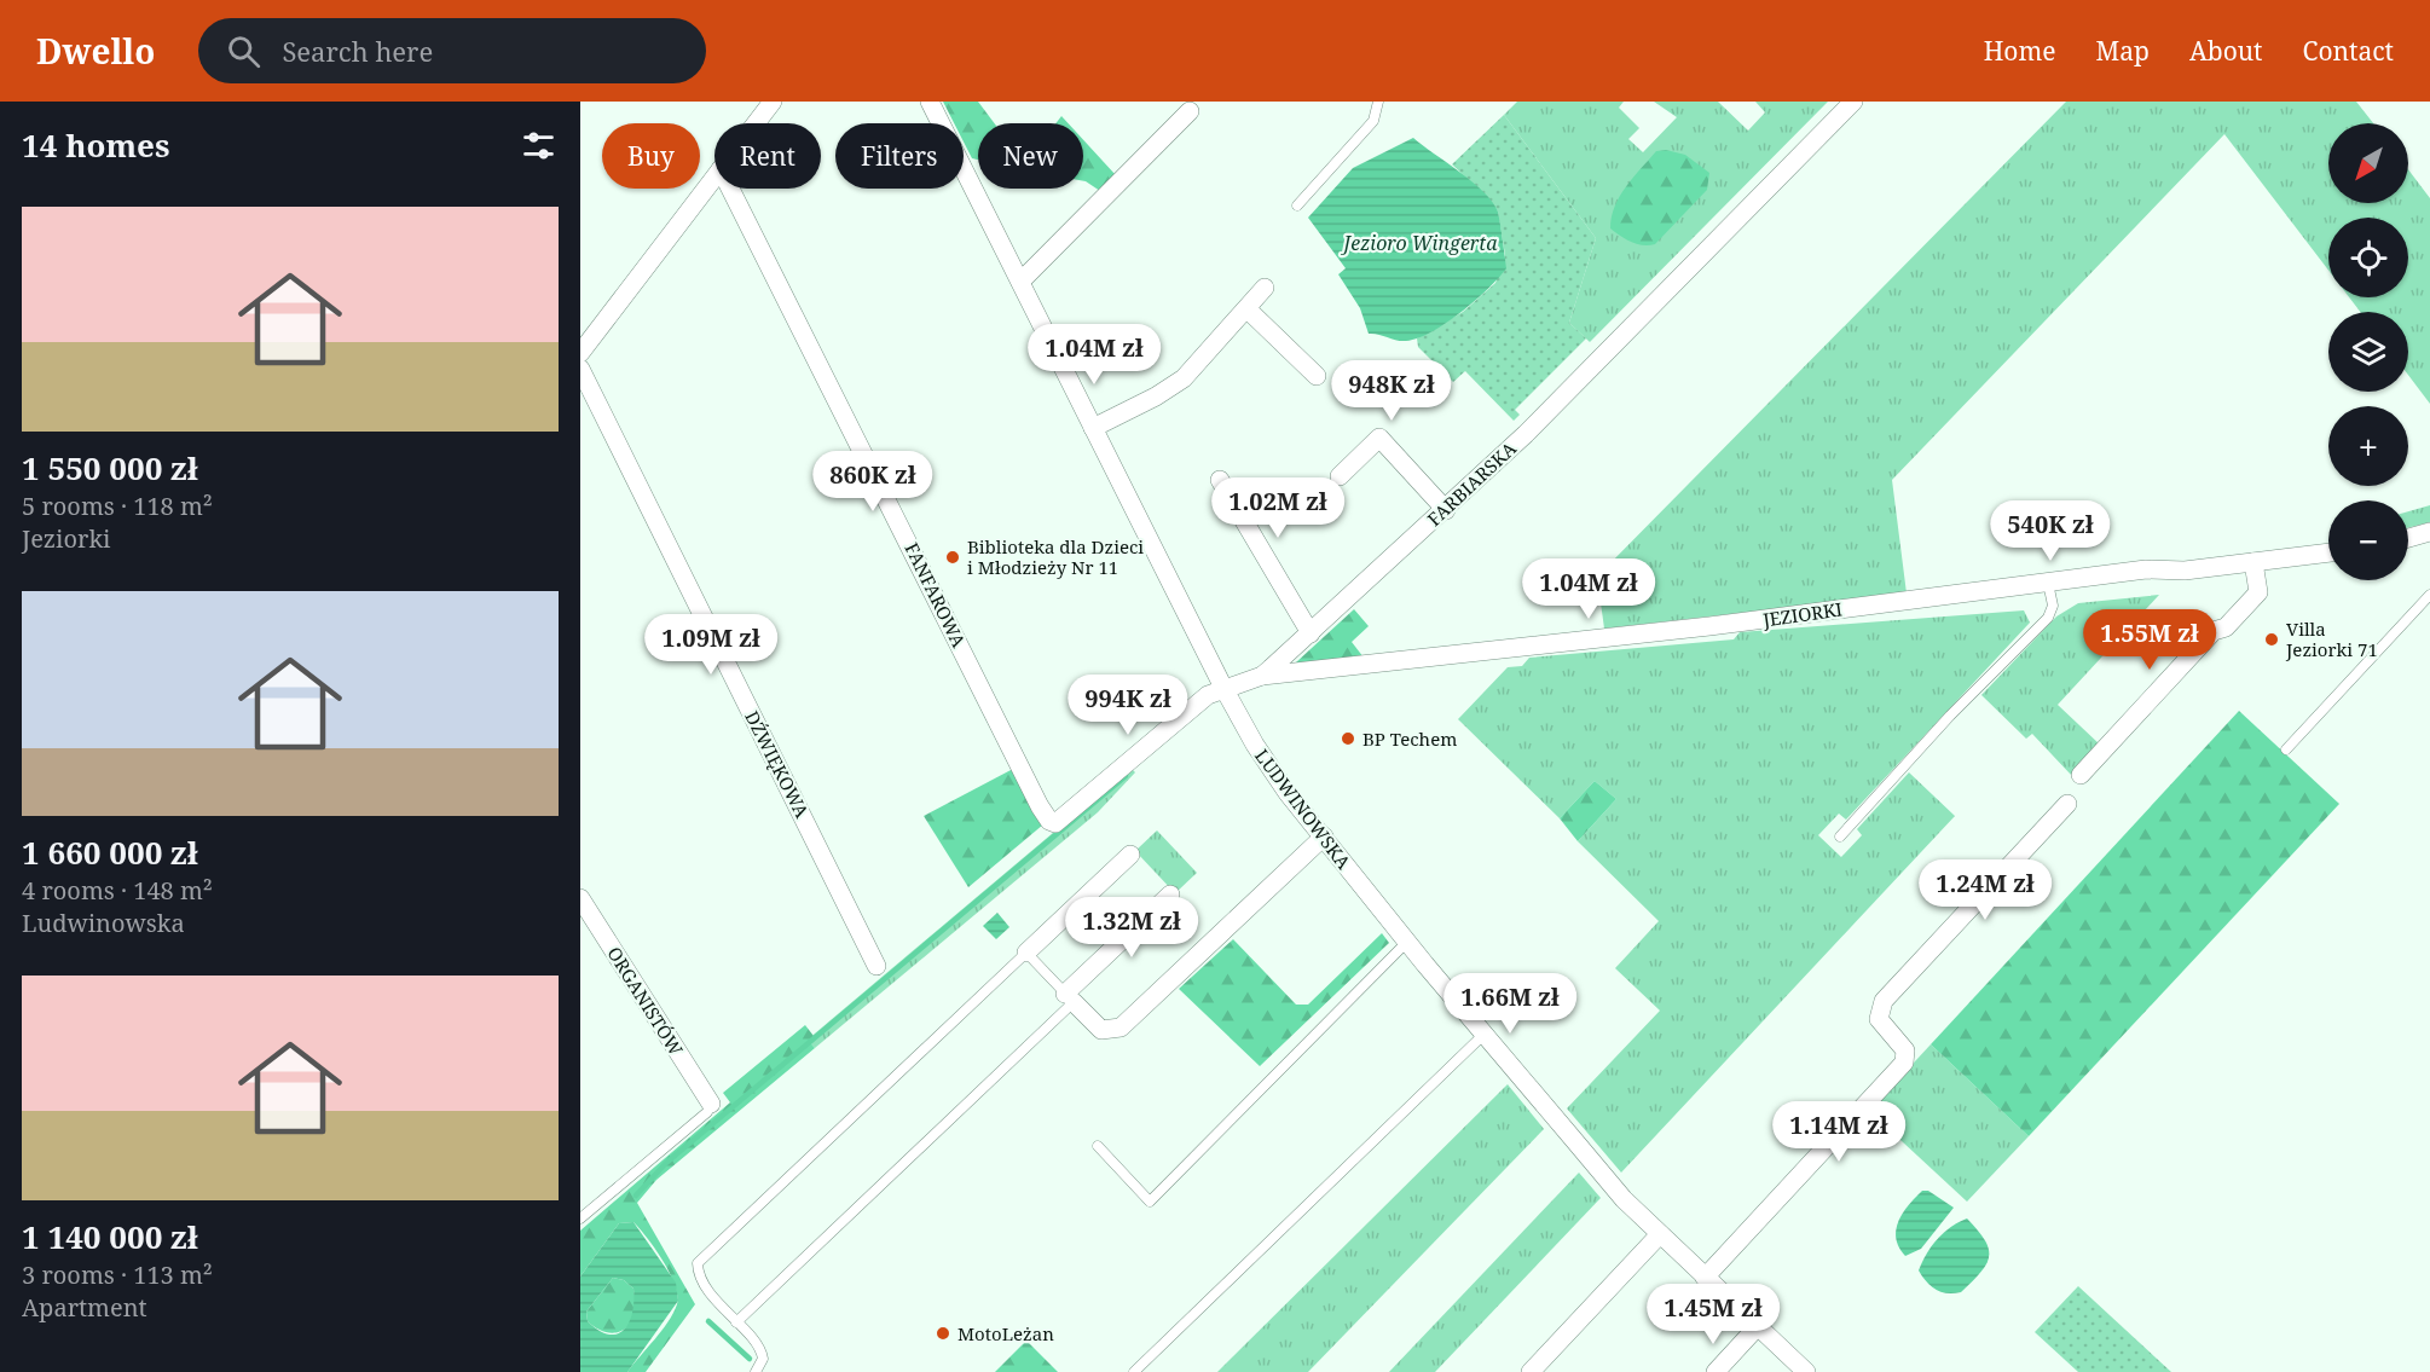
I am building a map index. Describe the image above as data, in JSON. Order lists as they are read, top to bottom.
{
  "streets": {
    "street": [
      "FARBIARSKA",
      "FANFAROWA",
      "JEZIORKI",
      "DŹWIĘKOWA",
      "LUDWINOWSKA",
      "ORGANISTÓW"
    ]
  },
  "crossings": [
    ["FARBIARSKA", "FANFAROWA"],
    ["FARBIARSKA", "JEZIORKI"],
    ["FARBIARSKA", "LUDWINOWSKA"]
  ],
  "water": ["Jezioro Wingerta"],
  "places": [
    "Biblioteka dla Dzieci i Młodzieży Nr 11",
    "Villa Jeziorki 71",
    "BP Techem",
    "MotoLeżan"
  ],
  "north": "bottom left",
  "page": {
    "header": "Dwello",
    "search": "Search here",
    "nav": [
      "Home",
      "Map",
      "About",
      "Contact"
    ],
    "heading": "14 homes",
    "map_buttons": ["+", "−"],
    "chip": [
      "Buy",
      "Rent",
      "Filters",
      "New"
    ],
    "list": [
      {
        "name": "1 550 000 zł",
        "note": "5 rooms · 118 m² · Jeziorki"
      },
      {
        "name": "1 660 000 zł",
        "note": "4 rooms · 148 m² · Ludwinowska"
      },
      {
        "name": "1 140 000 zł",
        "note": "3 rooms · 113 m² · Apartment"
      }
    ],
    "price": [
      "1.04M zł",
      "948K zł",
      "860K zł",
      "1.02M zł",
      "540K zł",
      "1.04M zł",
      "1.55M zł",
      "1.09M zł",
      "994K zł",
      "1.24M zł",
      "1.32M zł",
      "1.66M zł",
      "1.14M zł",
      "1.45M zł"
    ]
  }
}
